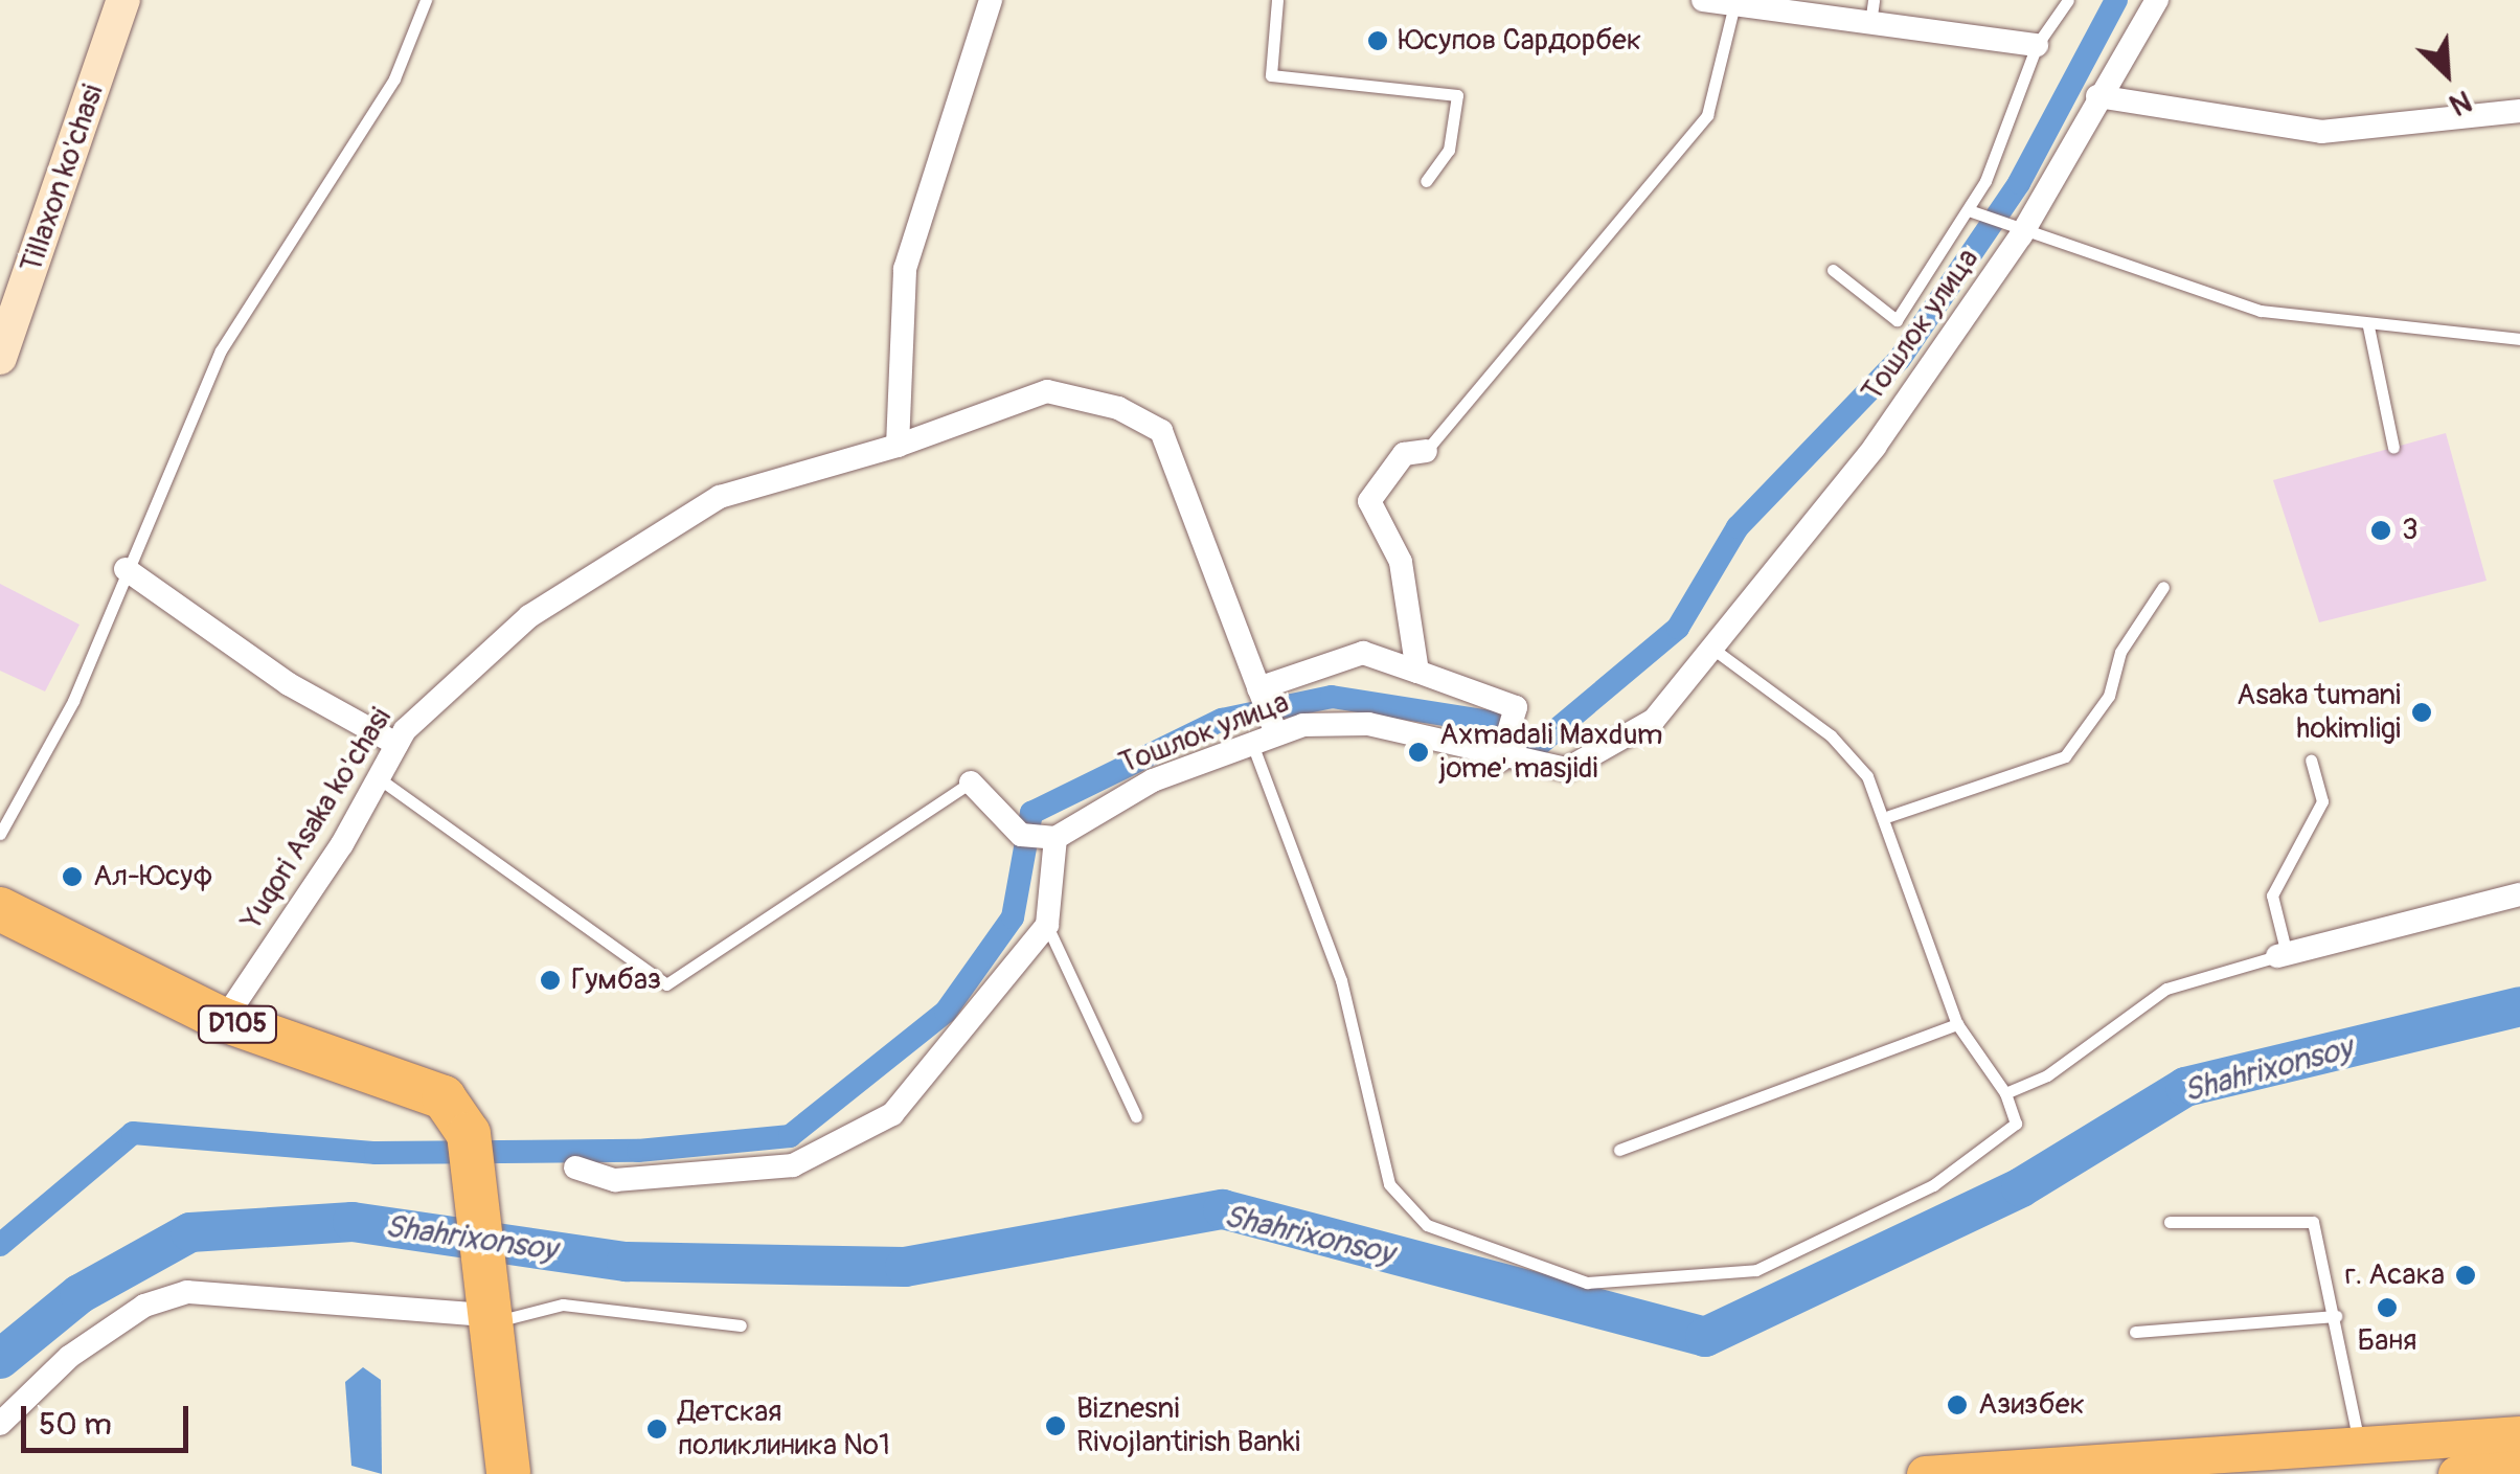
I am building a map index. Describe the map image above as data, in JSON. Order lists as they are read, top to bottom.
{
  "streets": {
    "highway": ["D105"],
    "street": ["Tillaxon ko'chasi", "Тошлок улица", "Yuqori Asaka ko'chasi"]
  },
  "crossings": [
    ["Yuqori Asaka ko'chasi", "D105"]
  ],
  "water": ["Shahrixonsoy"],
  "places": [
    "Юсупов Сардорбек",
    "3",
    "Asaka tumani hokimligi",
    "Axmadali Maxdum jome' masjidi",
    "Ал-Юсуф",
    "Гумбаз",
    "г. Асака",
    "Баня",
    "Азизбек",
    "Biznesni Rivojlantirish Banki",
    "Детская поликлиника №1"
  ],
  "scale_bar": "50 m",
  "north": "bottom right"
}
